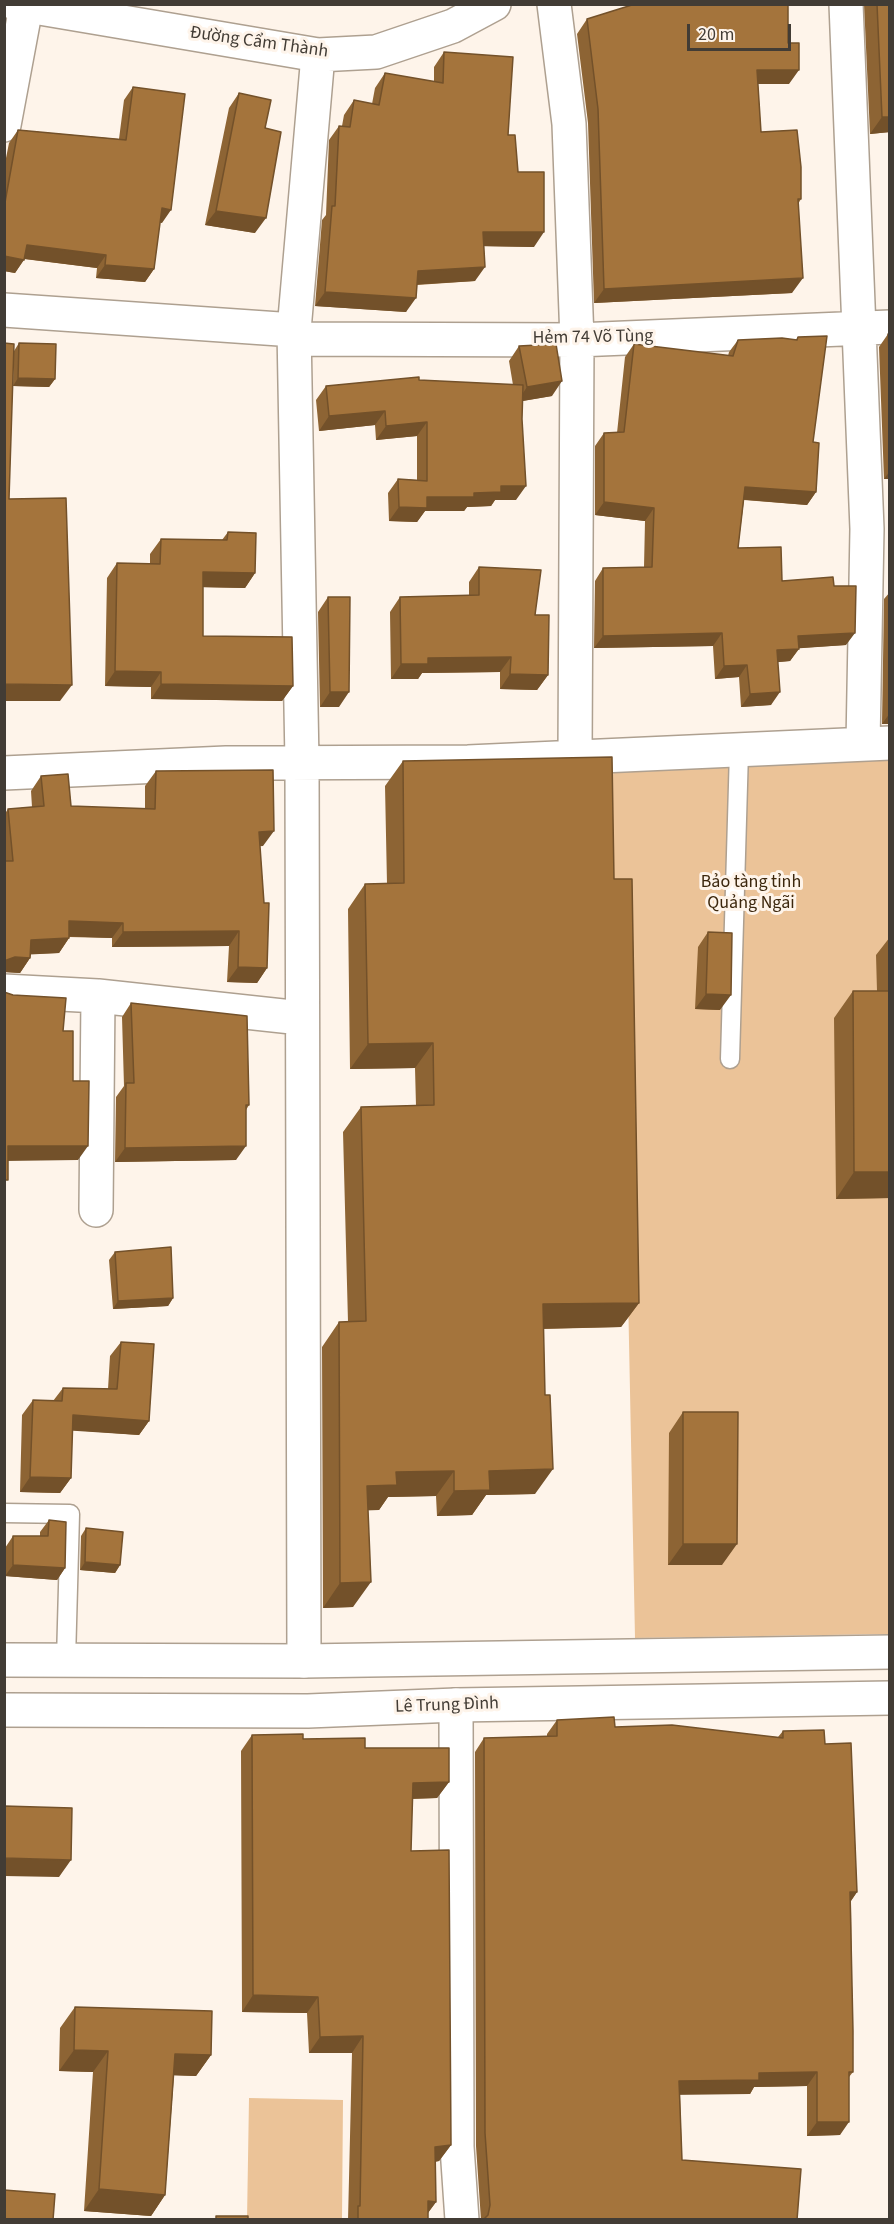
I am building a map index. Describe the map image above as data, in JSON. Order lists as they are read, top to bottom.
{
  "streets": {
    "street": ["Đường Cẩm Thành", "Hẻm 74 Võ Tùng", "Lê Trung Đình"]
  },
  "parks": ["Bảo tàng tỉnh Quảng Ngãi"],
  "scale_bar": "20 m"
}
